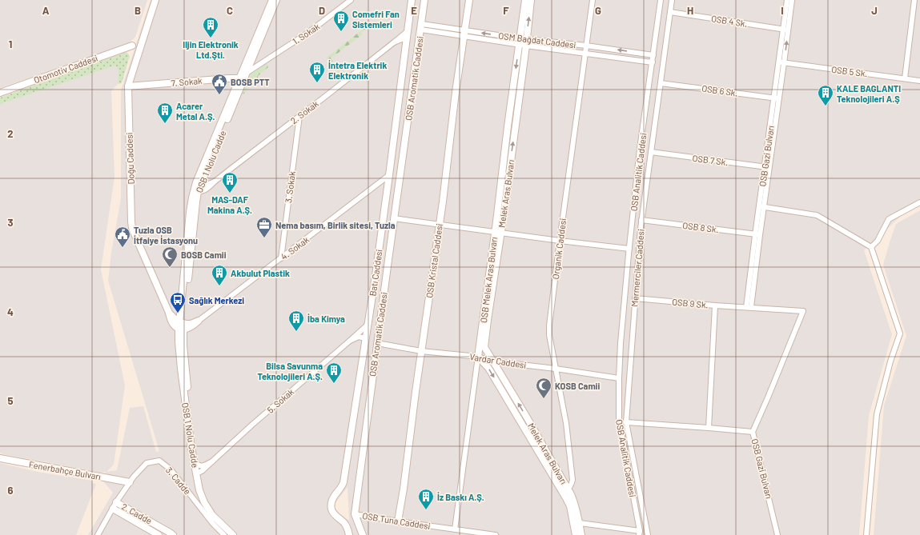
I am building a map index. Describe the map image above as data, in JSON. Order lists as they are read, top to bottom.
{
  "streets": {
    "street": [
      "OSB 4 Sk.",
      "1. Sokak",
      "OSM Bağdat Caddesi",
      "Otomotiv Caddesi",
      "OSB 5 Sk.",
      "OSB Aromatik Caddesi",
      "7. Sokak",
      "OSB 6 Sk.",
      "2. Sokak",
      "OSB Gazi Bulvarı",
      "Doğu Caddesi",
      "OSB 7 Sk.",
      "OSB 1 Nolu Cadde",
      "OSB Analitik Caddesi",
      "3. Sokak",
      "Melek Aras Bulvarı",
      "OSB 8 Sk.",
      "4. Sokak",
      "Organik Caddesi",
      "OSB Kristal Caddesi",
      "Mermerciler Caddesi",
      "Batı Caddesi",
      "OSB Melek Aras Bulvarı",
      "OSB 9 Sk.",
      "Vardar Caddesi",
      "5. Sokak",
      "Fenerbahçe Bulvarı",
      "3. Cadde",
      "2. Cadde",
      "OSB Tuna Caddesi"
    ]
  },
  "crossings": [
    ["OSB 4 Sk.", "OSB Gazi Bulvarı"],
    ["OSB 4 Sk.", "Mermerciler Caddesi"],
    ["1. Sokak", "7. Sokak"],
    ["1. Sokak", "OSB 1 Nolu Cadde"],
    ["OSM Bağdat Caddesi", "OSB Aromatik Caddesi"],
    ["OSM Bağdat Caddesi", "OSB Analitik Caddesi"],
    ["OSM Bağdat Caddesi", "Organik Caddesi"],
    ["OSM Bağdat Caddesi", "OSB Kristal Caddesi"],
    ["OSM Bağdat Caddesi", "OSB Melek Aras Bulvarı"],
    ["OSB 5 Sk.", "OSB Gazi Bulvarı"],
    ["OSB Aromatik Caddesi", "Vardar Caddesi"],
    ["OSB Aromatik Caddesi", "OSB Tuna Caddesi"],
    ["7. Sokak", "Doğu Caddesi"],
    ["7. Sokak", "OSB 1 Nolu Cadde"],
    ["OSB 6 Sk.", "OSB Gazi Bulvarı"],
    ["OSB 6 Sk.", "Mermerciler Caddesi"],
    ["2. Sokak", "OSB 1 Nolu Cadde"],
    ["2. Sokak", "3. Sokak"],
    ["2. Sokak", "Batı Caddesi"],
    ["OSB Gazi Bulvarı", "OSB 7 Sk."],
    ["OSB Gazi Bulvarı", "OSB 8 Sk."],
    ["OSB Gazi Bulvarı", "OSB 9 Sk."],
    ["Doğu Caddesi", "OSB 1 Nolu Cadde"],
    ["OSB 7 Sk.", "Mermerciler Caddesi"],
    ["OSB 1 Nolu Cadde", "5. Sokak"],
    ["OSB Analitik Caddesi", "Vardar Caddesi"],
    ["3. Sokak", "4. Sokak"],
    ["Melek Aras Bulvarı", "OSB Melek Aras Bulvarı"],
    ["Melek Aras Bulvarı", "Vardar Caddesi"],
    ["OSB 8 Sk.", "Mermerciler Caddesi"],
    ["4. Sokak", "Batı Caddesi"],
    ["Organik Caddesi", "Vardar Caddesi"],
    ["OSB Kristal Caddesi", "Vardar Caddesi"],
    ["OSB Kristal Caddesi", "OSB Tuna Caddesi"],
    ["Mermerciler Caddesi", "OSB 9 Sk."],
    ["Batı Caddesi", "5. Sokak"],
    ["OSB Melek Aras Bulvarı", "Vardar Caddesi"],
    ["Fenerbahçe Bulvarı", "3. Cadde"],
    ["3. Cadde", "2. Cadde"]
  ],
  "places": {
    "building": [
      "Comefri Fan Sistemleri",
      "Iljin Elektronik Ltd.Şti.",
      "İntetra Elektrik Elektronik",
      "KALE BAGLANTI Teknolojileri A.Ş",
      "Acarer Metal A.Ş.",
      "MAS-DAF Makina A.Ş.",
      "Akbulut Plastik",
      "İba Kimya",
      "Bilsa Savunma Teknolojileri A.Ş.",
      "İz Baskı A.Ş."
    ],
    "public building": ["BOSB PTT", "Tuzla OSB İtfaiye İstasyonu"],
    "office": ["Nema basım, Birlik sitesi, Tuzla"],
    "mosque": ["BOSB Camii", "KOSB Camii"],
    "bus stop": ["Sağlık Merkezi"]
  },
  "grid": {
    "columns": [
      "A",
      "B",
      "C",
      "D",
      "E",
      "F",
      "G",
      "H",
      "I",
      "J"
    ],
    "rows": [
      "1",
      "2",
      "3",
      "4",
      "5",
      "6"
    ]
  }
}
